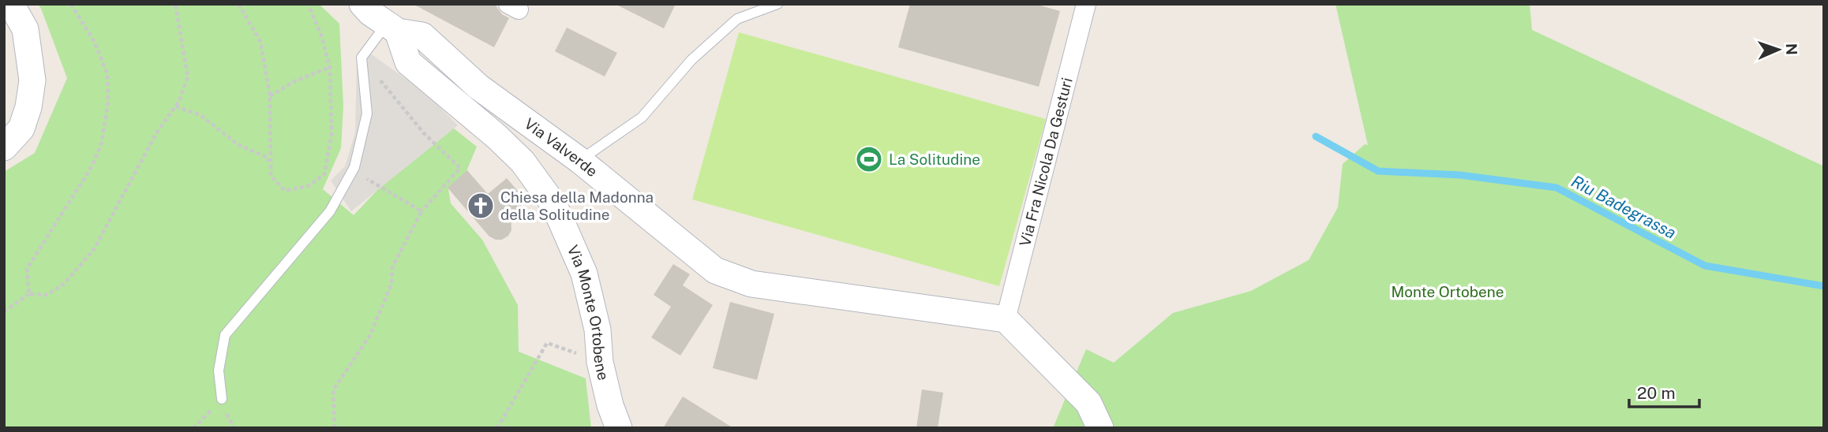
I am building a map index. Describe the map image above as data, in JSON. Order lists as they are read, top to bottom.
{
  "streets": {
    "street": ["Via Valverde", "Via Fra Nicola Da Gesturi", "Via Monte Ortobene"]
  },
  "crossings": [
    ["Via Valverde", "Via Fra Nicola Da Gesturi"],
    ["Via Valverde", "Via Monte Ortobene"]
  ],
  "water": ["Riu Badegrassa"],
  "parks": ["Monte Ortobene"],
  "places": {
    "sports": ["La Solitudine"],
    "church": ["Chiesa della Madonna della Solitudine"]
  },
  "scale_bar": "20 m",
  "north": "right"
}
